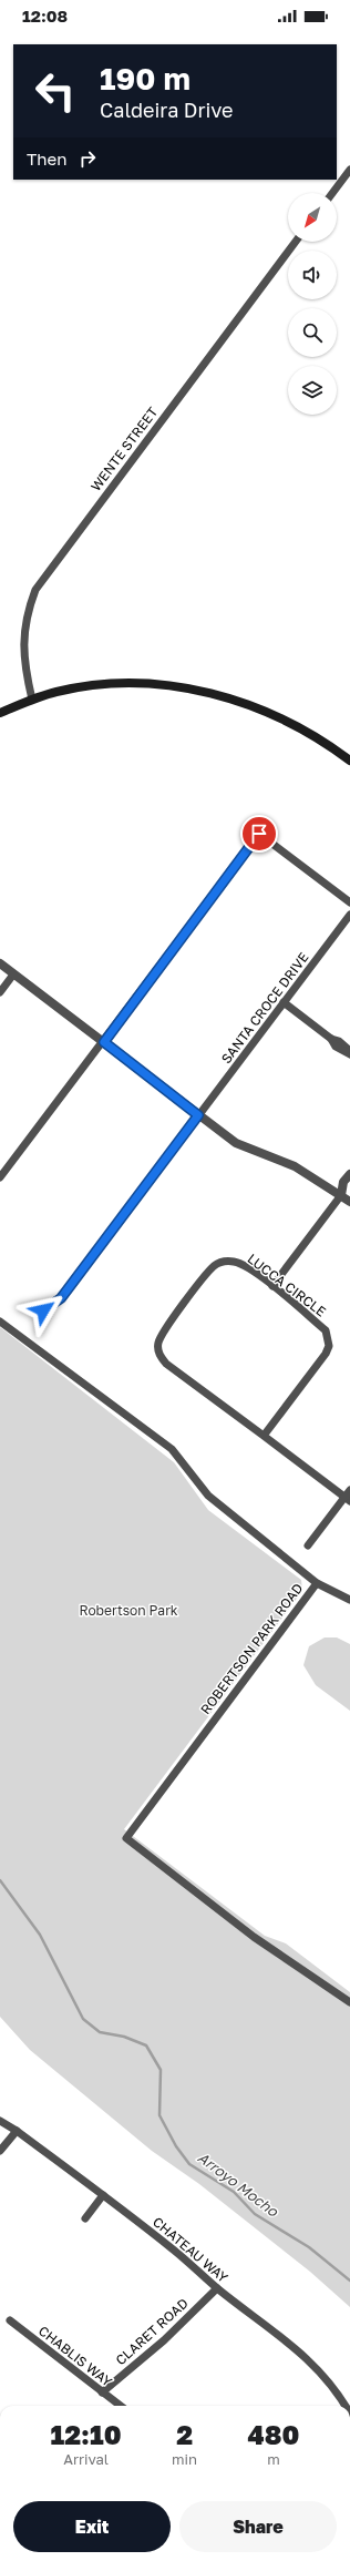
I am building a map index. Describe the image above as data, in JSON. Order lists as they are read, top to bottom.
{
  "streets": {
    "street": [
      "WENTE STREET",
      "SANTA CROCE DRIVE",
      "LUCCA CIRCLE",
      "ROBERTSON PARK ROAD",
      "CHATEAU WAY",
      "CLARET ROAD",
      "CHABLIS WAY"
    ]
  },
  "crossings": [
    ["CHATEAU WAY", "CLARET ROAD"],
    ["CLARET ROAD", "CHABLIS WAY"]
  ],
  "water": ["Arroyo Mocho"],
  "parks": ["Robertson Park"],
  "north": "bottom left",
  "page": {
    "status": "12:08",
    "turn": ["190 m", "Caldeira Drive"],
    "then": "Then",
    "eta": [
      "12:10",
      "Arrival",
      "2",
      "min",
      "480",
      "m"
    ],
    "buttons": ["Exit", "Share"]
  }
}
